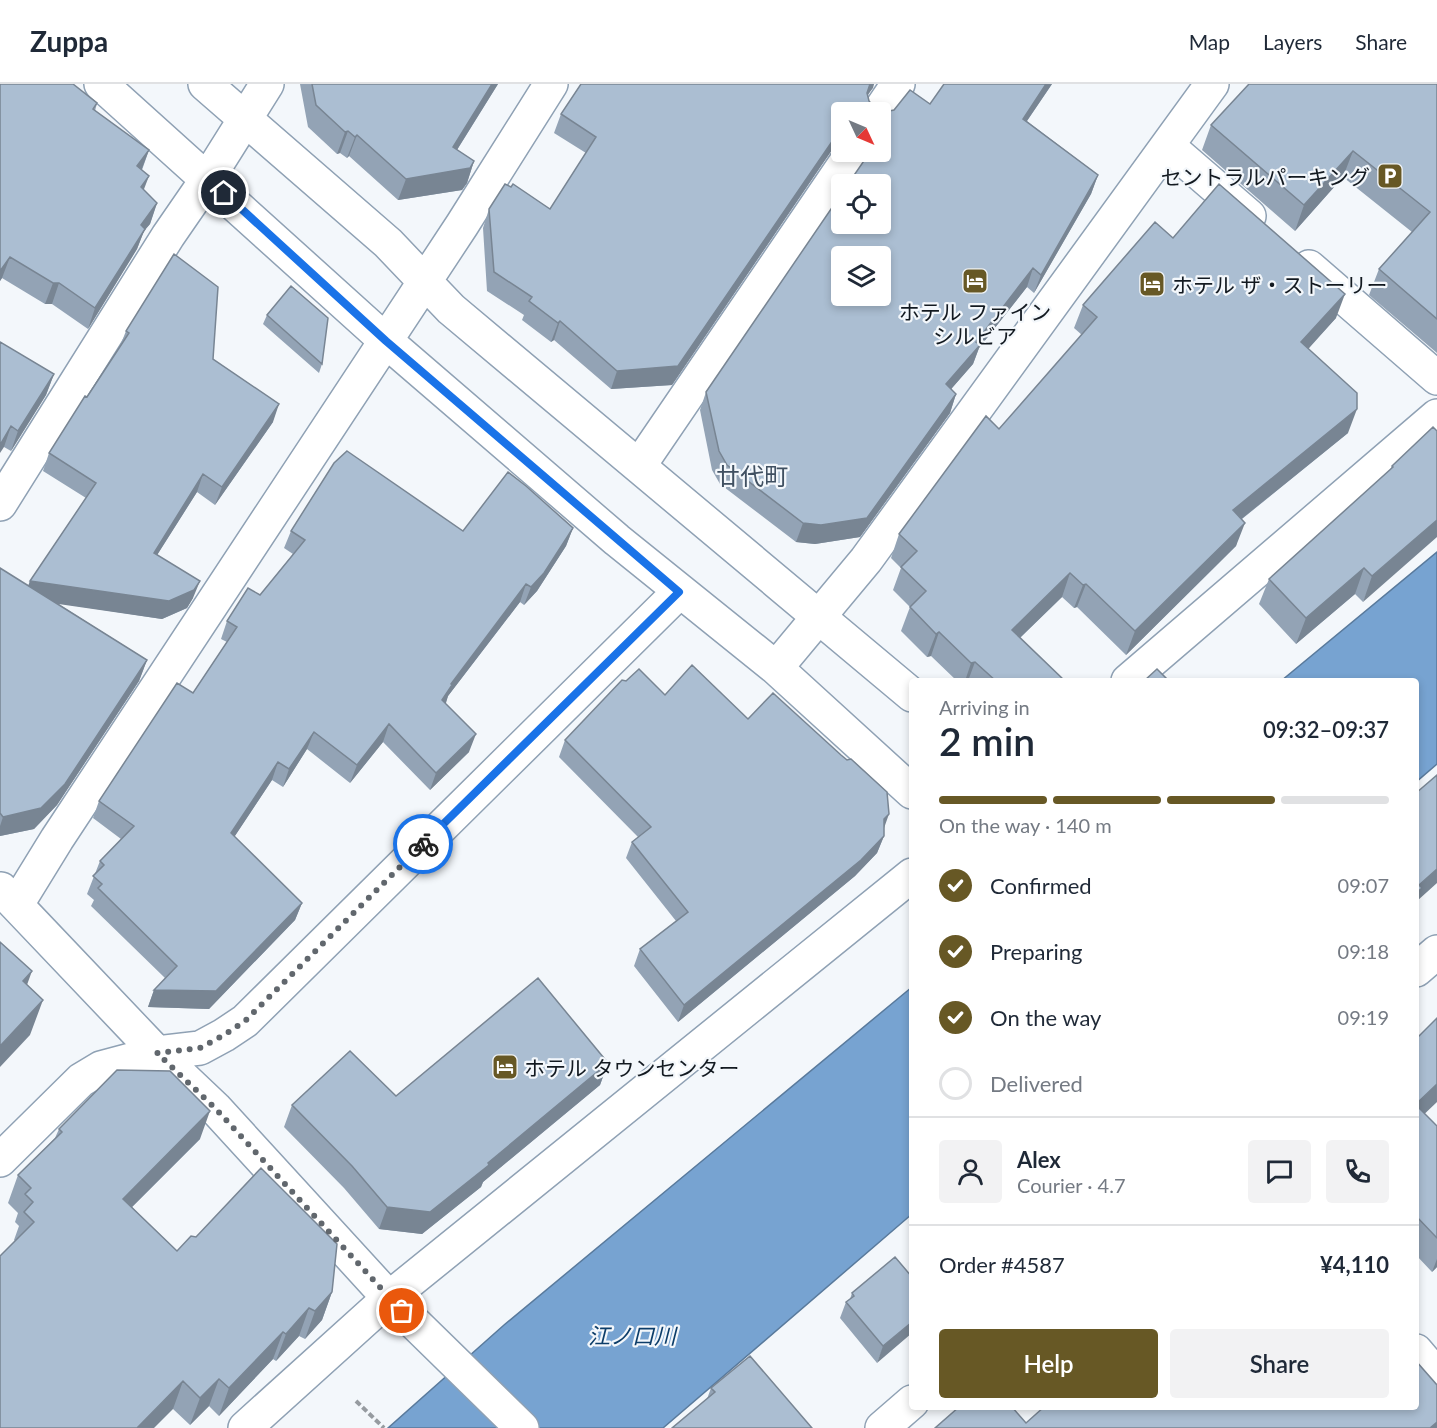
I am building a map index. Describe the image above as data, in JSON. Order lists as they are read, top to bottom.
{
  "districts": ["廿代町"],
  "water": ["江ノ口川"],
  "places": {
    "parking": ["セントラルパーキング"],
    "hotel": ["ホテル ファイン シルビア", "ホテル ザ・ストーリー", "ホテル タウンセンター"]
  },
  "north": "bottom right",
  "page": {
    "header": "Zuppa",
    "nav": ["Map", "Layers", "Share"],
    "heading": ["2 min", "Arriving in", "09:32–09:37"],
    "panel": [
      "Alex",
      "Courier · 4.7",
      "Order #4587",
      "¥4,110"
    ],
    "bar": "On the way · 140 m",
    "list": [
      ["Confirmed", "09:07"],
      ["Preparing", "09:18"],
      ["On the way", "09:19"],
      "Delivered"
    ],
    "buttons": ["Help", "Share"]
  }
}
